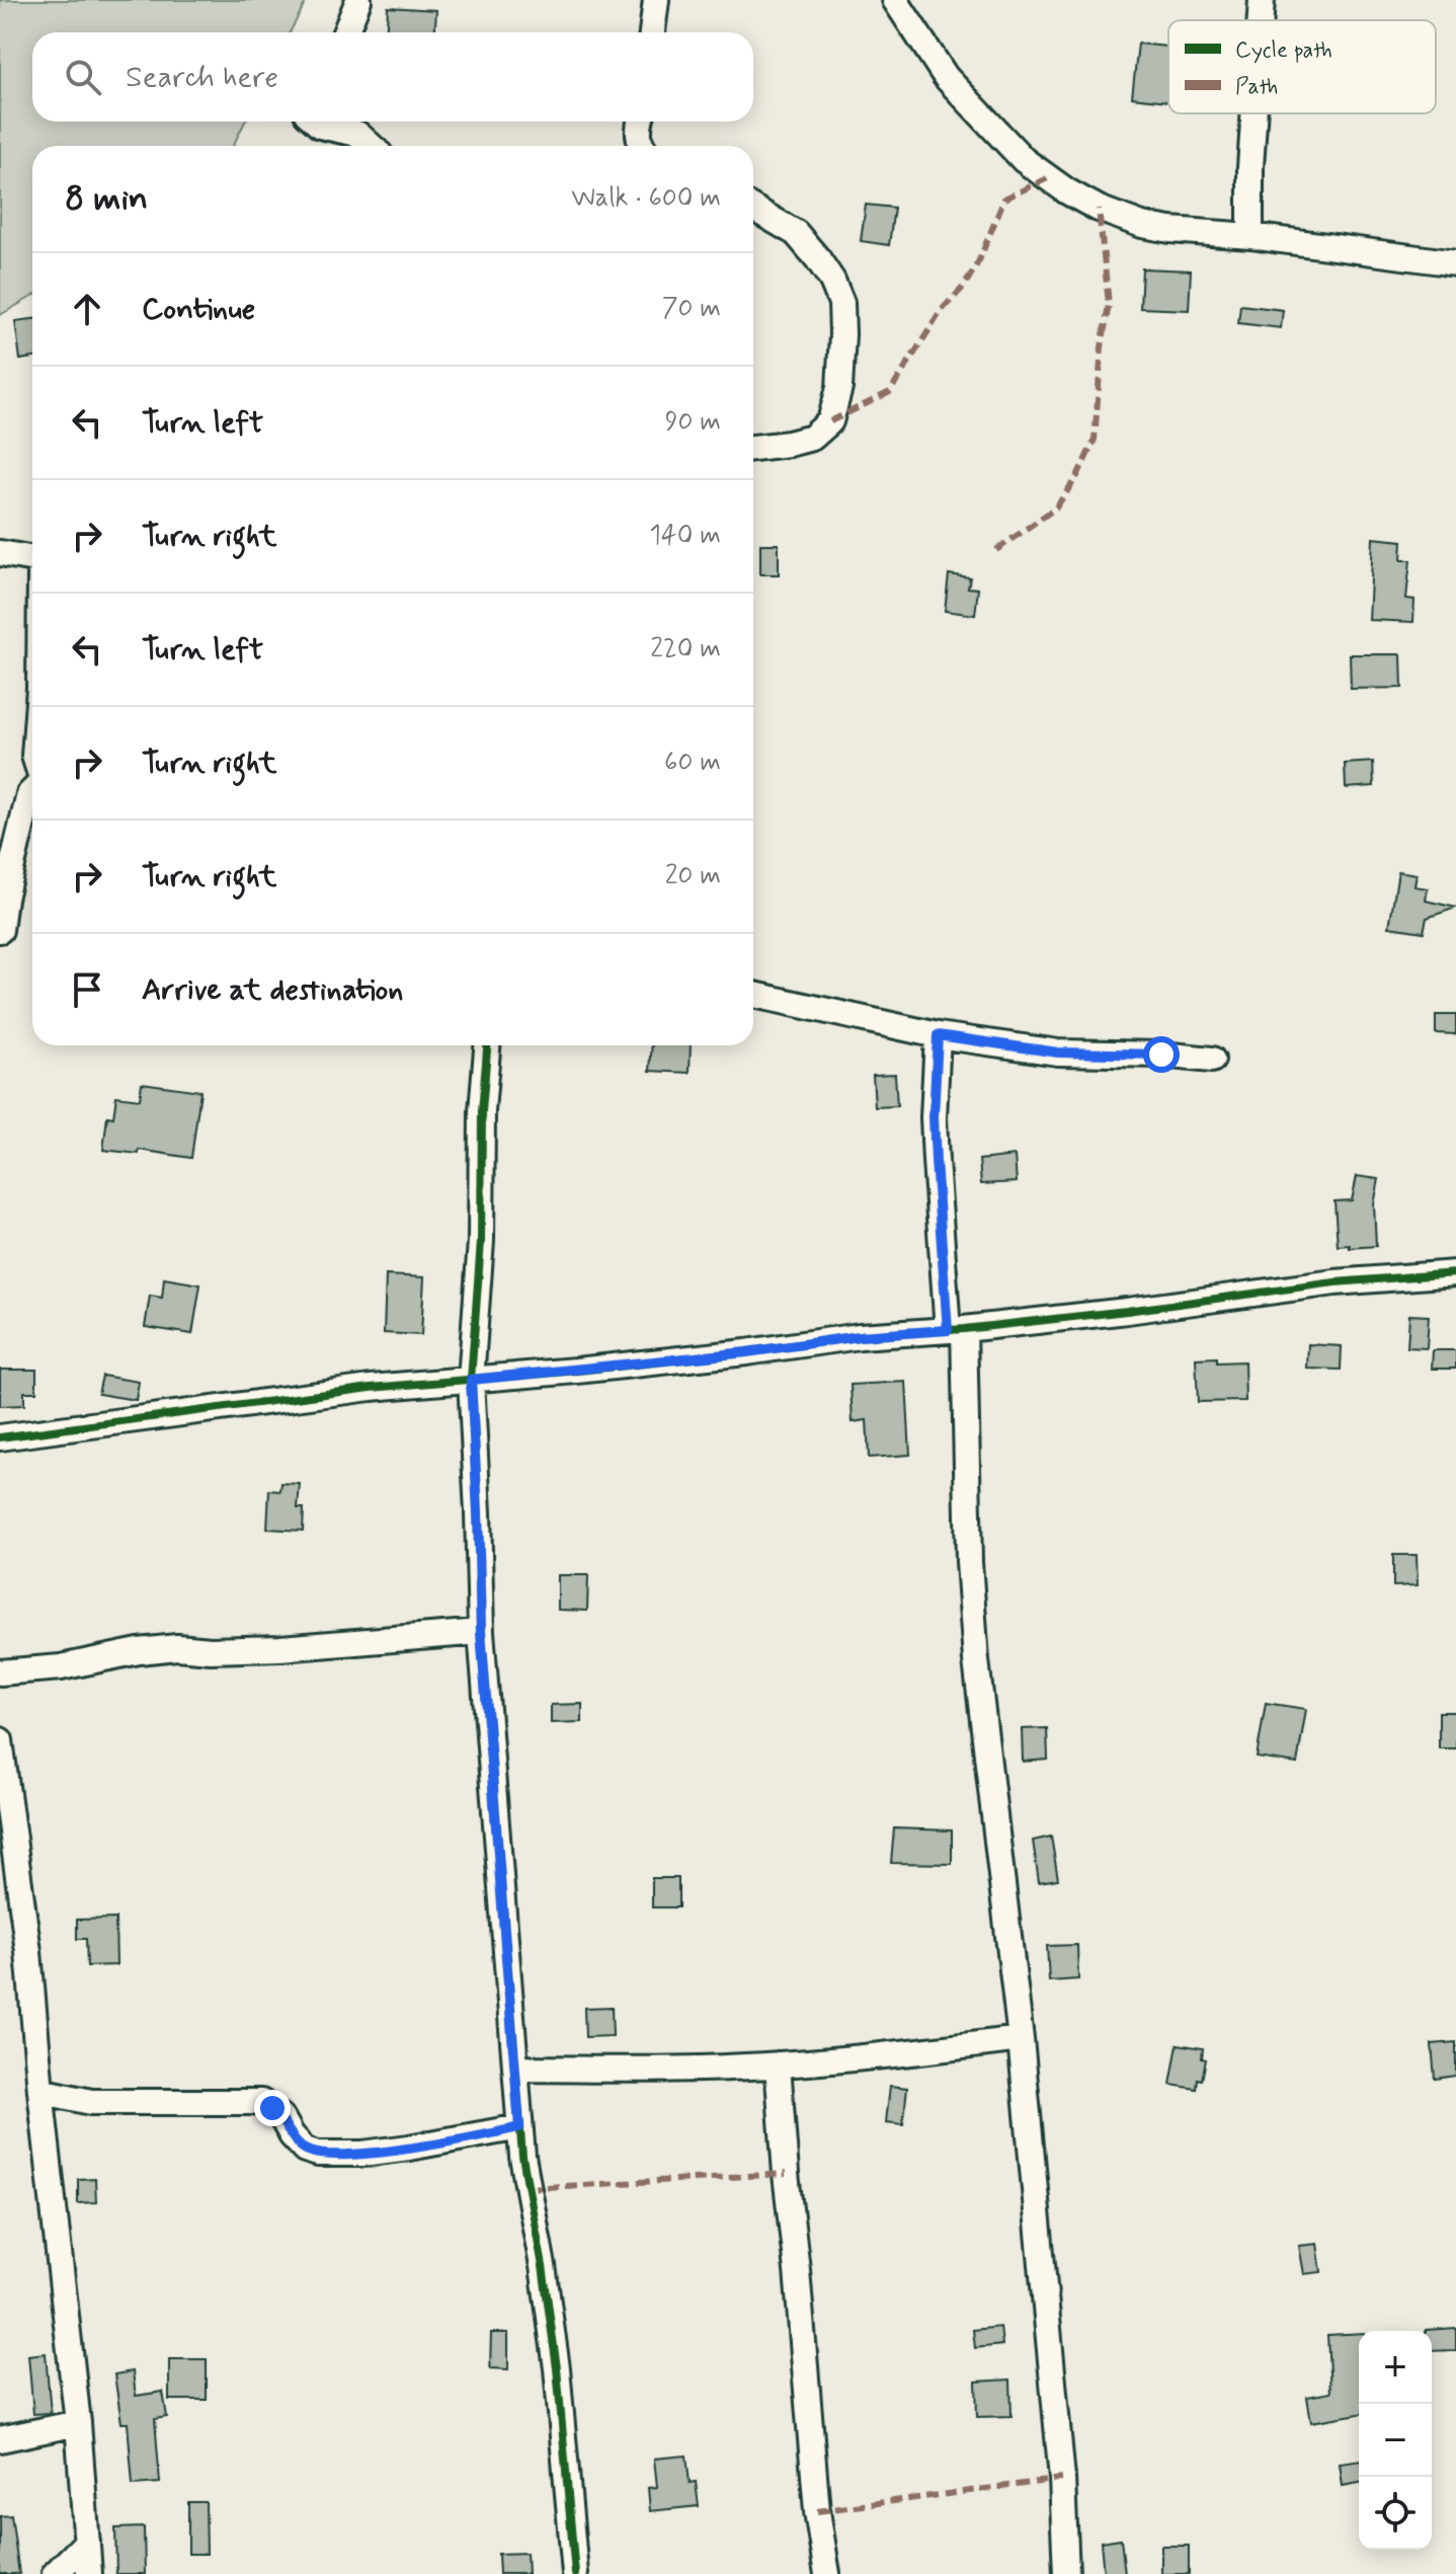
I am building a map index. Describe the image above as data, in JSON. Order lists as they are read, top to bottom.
{
  "legend": ["Cycle path", "Path"],
  "page": {
    "search": "Search here",
    "heading": ["8 min", "Walk · 600 m"],
    "list": [
      ["Continue", "70 m"],
      ["Turn left", "90 m"],
      ["Turn right", "140 m"],
      ["Turn left", "220 m"],
      ["Turn right", "60 m"],
      ["Turn right", "20 m"],
      "Arrive at destination"
    ],
    "map_buttons": ["+", "−"]
  }
}
